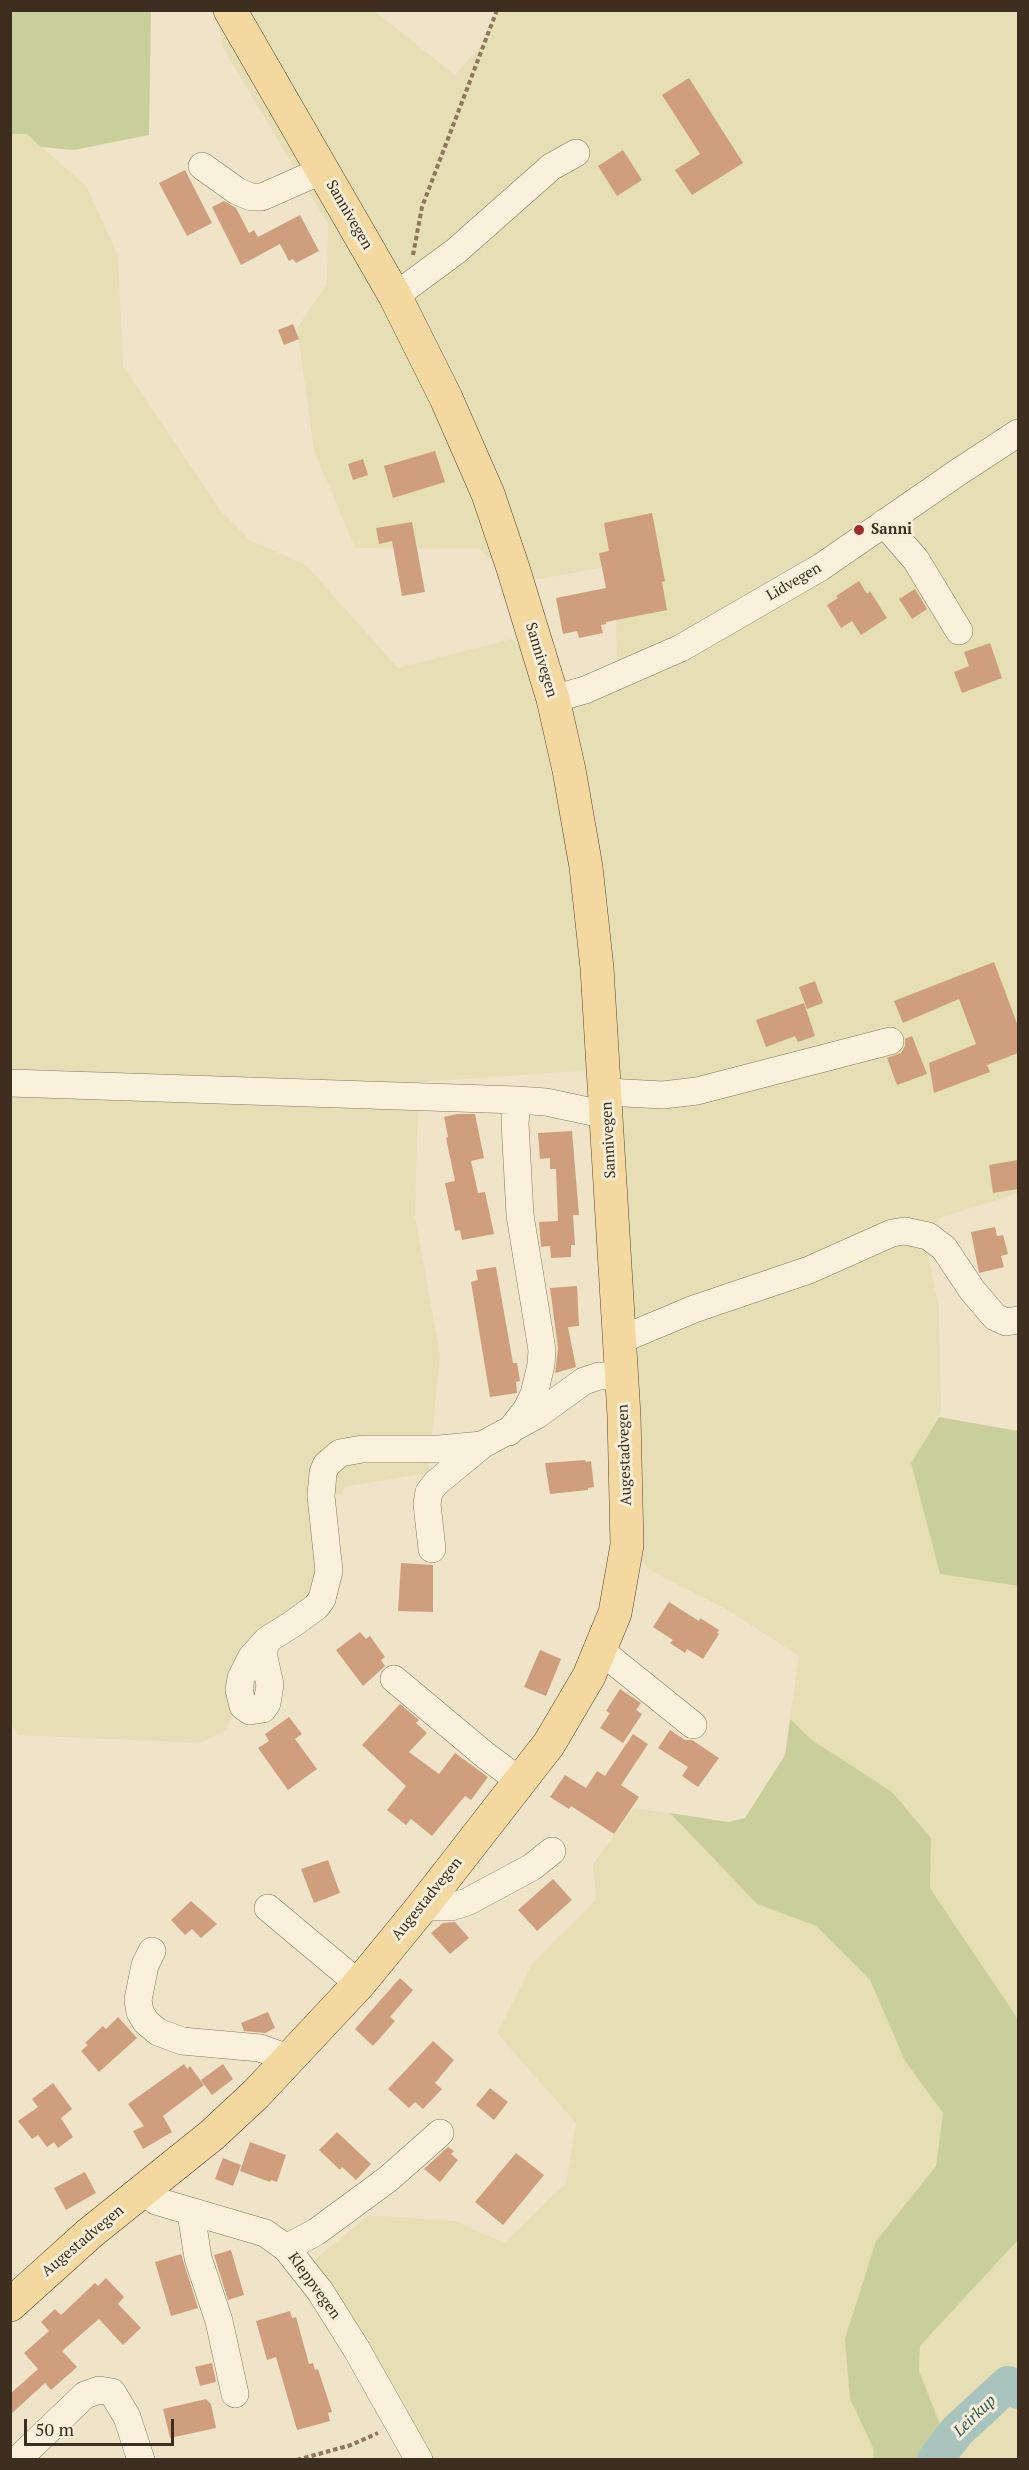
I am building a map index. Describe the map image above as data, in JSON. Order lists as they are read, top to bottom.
{
  "streets": {
    "main road": ["Sannivegen", "Augestadvegen"],
    "street": ["Lidvegen", "Kleppvegen"]
  },
  "crossings": [
    ["Sannivegen", "Lidvegen"],
    ["Sannivegen", "Augestadvegen"],
    ["Augestadvegen", "Kleppvegen"]
  ],
  "water": ["Leirkup"],
  "places": ["Sanni"],
  "scale_bar": "50 m"
}
